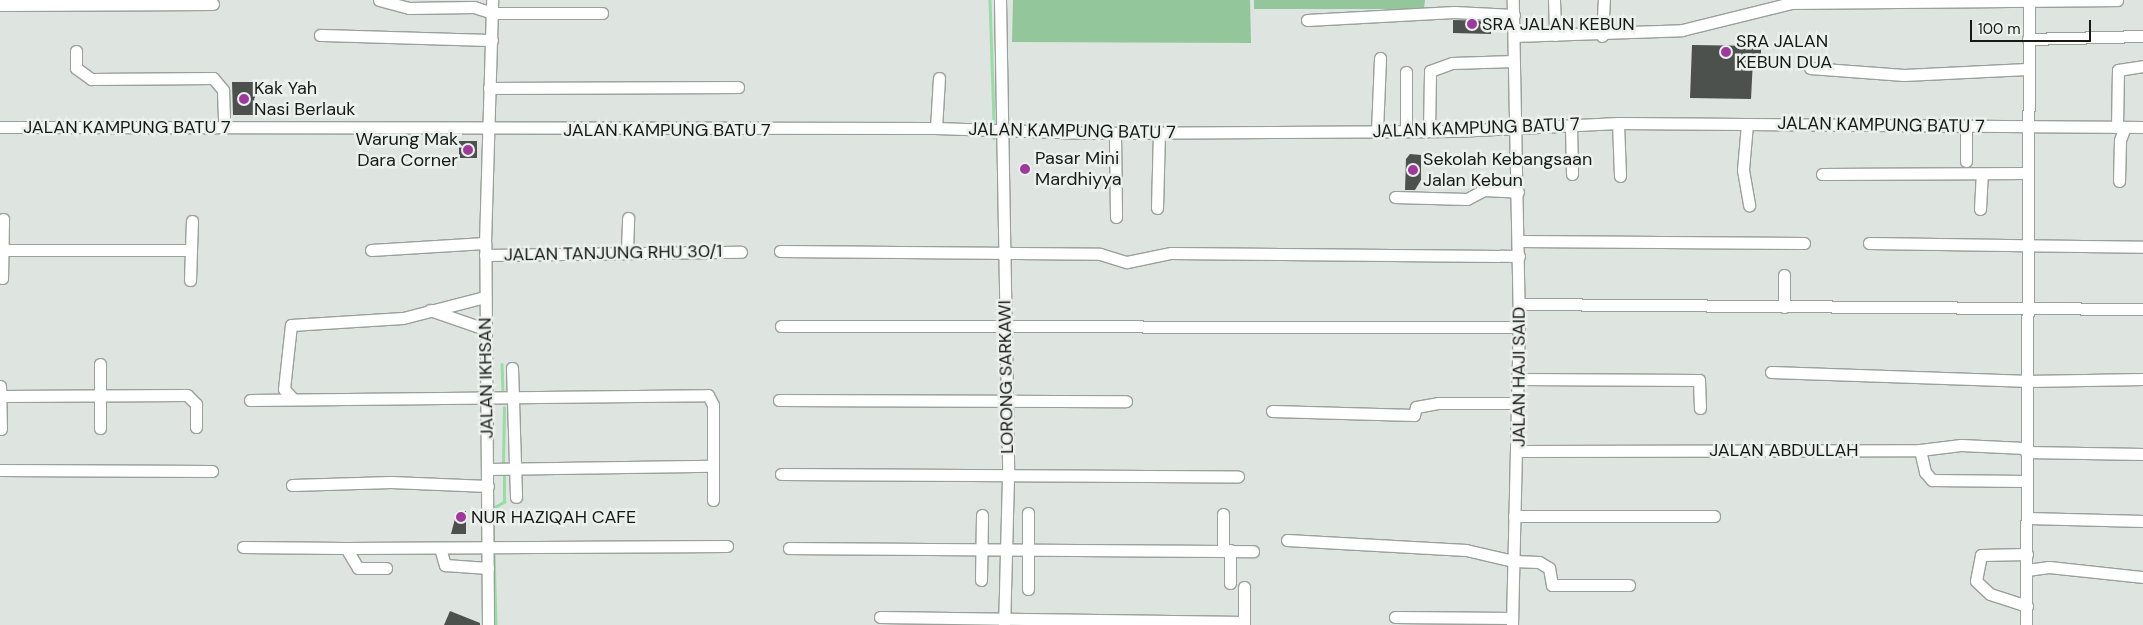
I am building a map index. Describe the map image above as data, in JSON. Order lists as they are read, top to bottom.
{
  "streets": {
    "street": [
      "JALAN KAMPUNG BATU 7",
      "JALAN TANJUNG RHU 30/1",
      "LORONG SARKAWI",
      "JALAN HAJI SAID",
      "JALAN IKHSAN",
      "JALAN ABDULLAH"
    ]
  },
  "crossings": [
    ["JALAN KAMPUNG BATU 7", "LORONG SARKAWI"],
    ["JALAN KAMPUNG BATU 7", "JALAN HAJI SAID"],
    ["JALAN KAMPUNG BATU 7", "JALAN IKHSAN"],
    ["JALAN TANJUNG RHU 30/1", "JALAN IKHSAN"],
    ["JALAN HAJI SAID", "JALAN ABDULLAH"]
  ],
  "places": [
    "SRA JALAN KEBUN",
    "SRA JALAN KEBUN DUA",
    "Kak Yah Nasi Berlauk",
    "Warung Mak Dara Corner",
    "Pasar Mini Mardhiyya",
    "Sekolah Kebangsaan Jalan Kebun",
    "NUR HAZIQAH CAFE"
  ],
  "scale_bar": "100 m"
}
